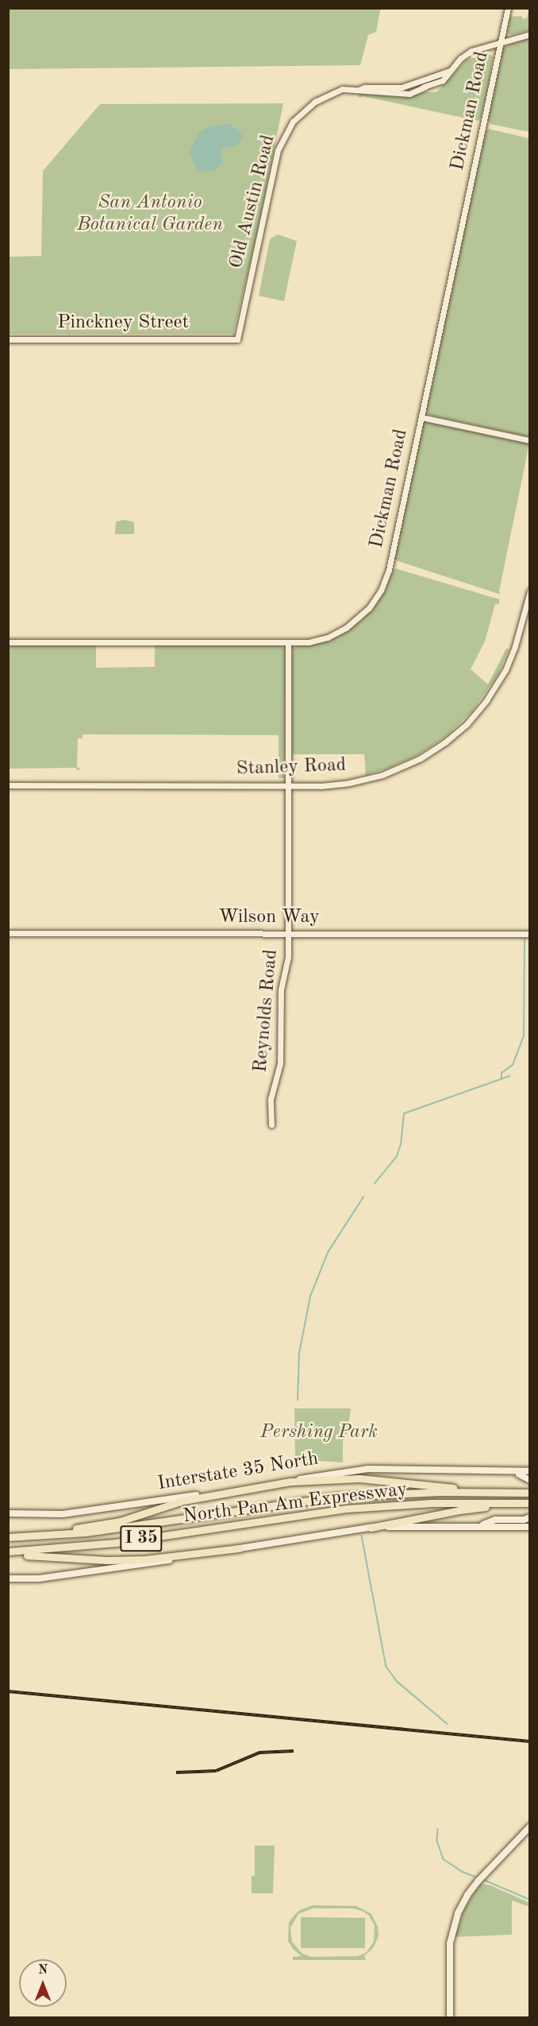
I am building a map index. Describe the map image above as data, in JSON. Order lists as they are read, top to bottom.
{
  "streets": {
    "highway": ["North Pan Am Expressway", "I 35"],
    "main road": ["Interstate 35 North"],
    "street": [
      "Dickman Road",
      "Old Austin Road",
      "Pinckney Street",
      "Stanley Road",
      "Wilson Way",
      "Reynolds Road"
    ]
  },
  "crossings": [
    ["Dickman Road", "Old Austin Road"],
    ["Dickman Road", "Reynolds Road"],
    ["Old Austin Road", "Pinckney Street"],
    ["Stanley Road", "Reynolds Road"],
    ["Wilson Way", "Reynolds Road"]
  ],
  "parks": ["San Antonio Botanical Garden", "Pershing Park"],
  "north": "top"
}
